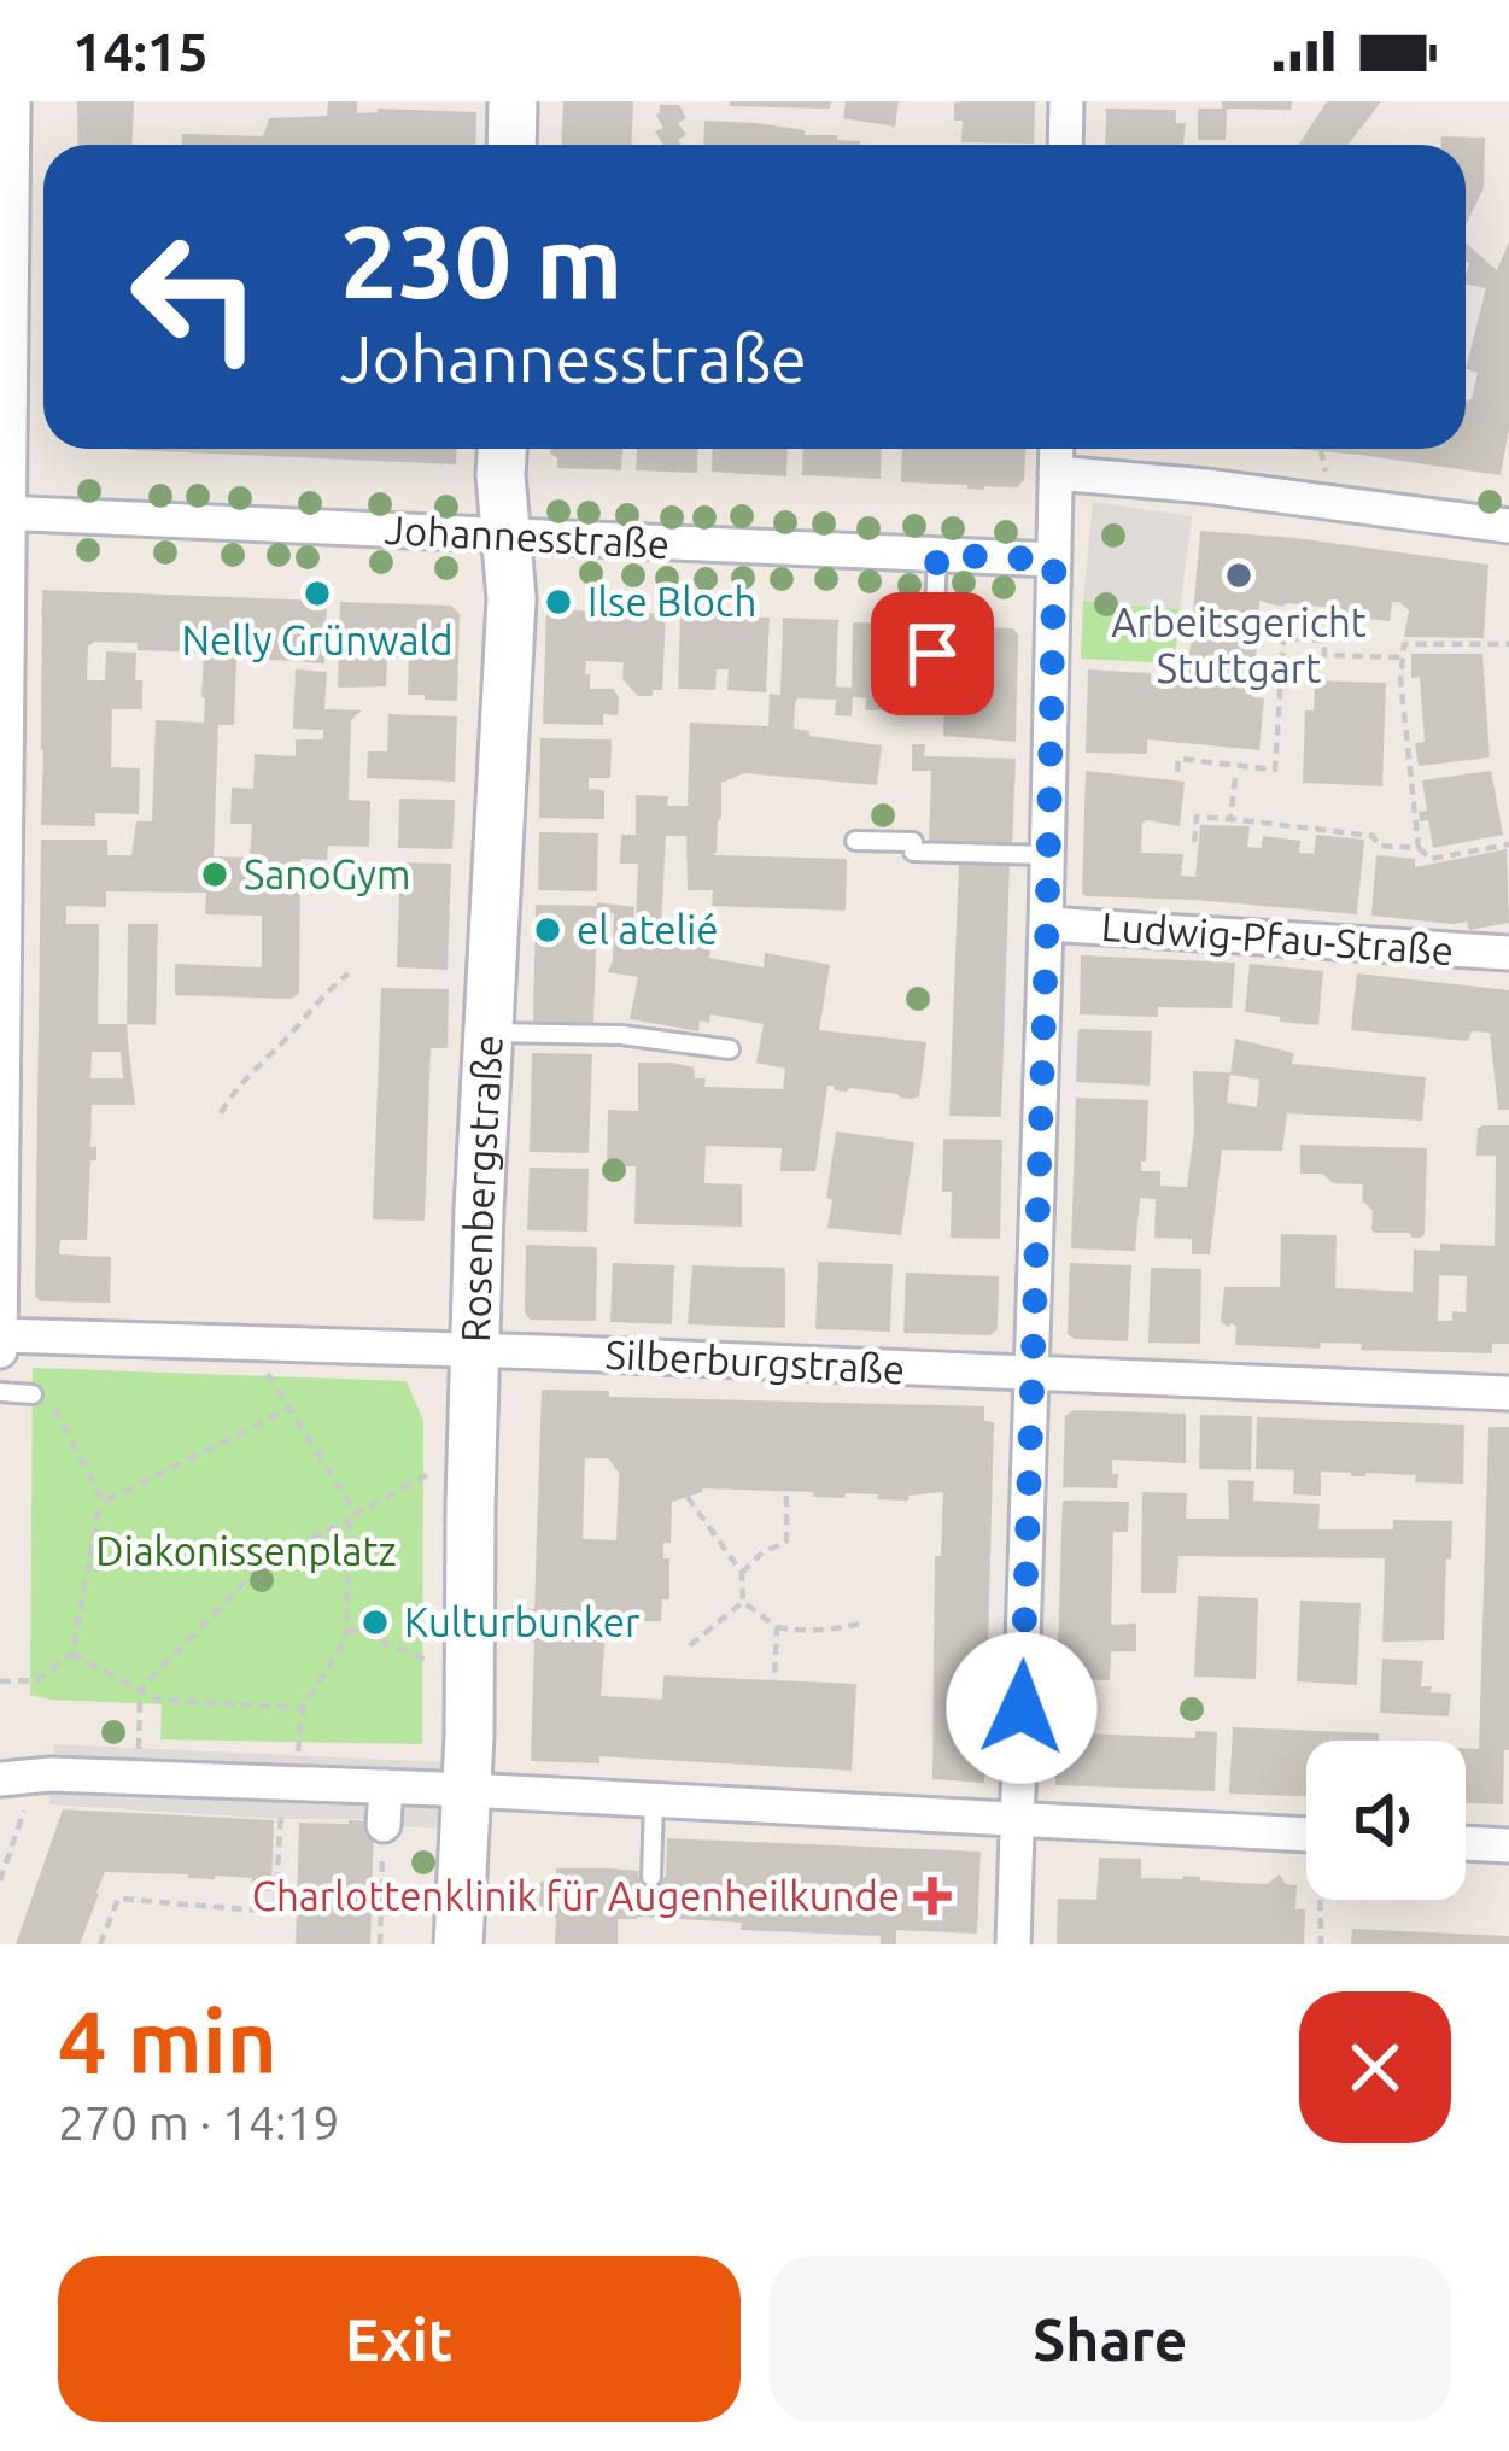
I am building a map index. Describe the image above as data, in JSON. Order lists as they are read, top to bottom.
{
  "streets": {
    "street": [
      "Johannesstraße",
      "Ludwig-Pfau-Straße",
      "Rosenbergstraße",
      "Silberburgstraße"
    ]
  },
  "crossings": [
    ["Johannesstraße", "Rosenbergstraße"],
    ["Rosenbergstraße", "Silberburgstraße"]
  ],
  "parks": ["Diakonissenplatz"],
  "places": {
    "other": [
      "Arbeitsgericht Stuttgart",
      "Nelly Grünwald",
      "Ilse Bloch",
      "SanoGym",
      "el atelié",
      "Kulturbunker"
    ],
    "health": ["Charlottenklinik für Augenheilkunde"]
  },
  "page": {
    "status": "14:15",
    "turn": ["230 m", "Johannesstraße"],
    "heading": ["4 min", "270 m · 14:19"],
    "buttons": ["Exit", "Share"]
  }
}
